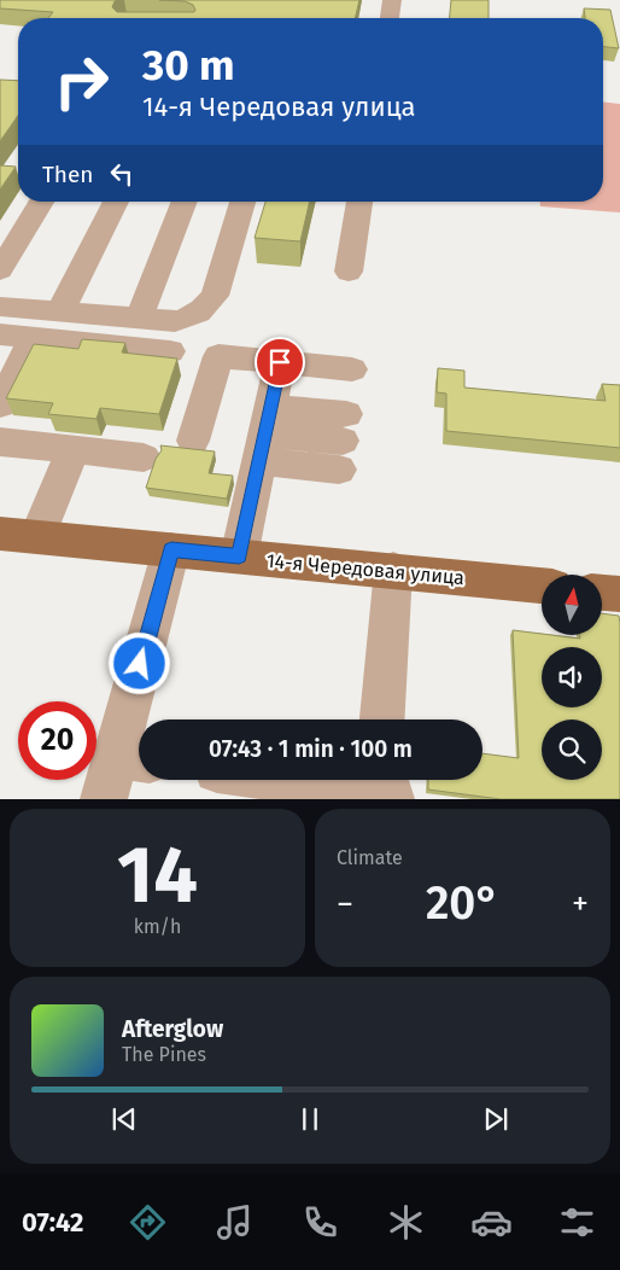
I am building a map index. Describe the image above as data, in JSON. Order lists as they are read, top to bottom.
{
  "streets": {
    "main road": ["14-я Чередовая улица"]
  },
  "north": "top",
  "page": {
    "turn": ["30 m", "14-я Чередовая улица"],
    "then": "Then",
    "limit": "20",
    "trip": "07:43 · 1 min · 100 m",
    "tile": [
      ["14", "km/h"],
      "Climate"
    ],
    "heat": ["−", "20°", "+"],
    "song": ["Afterglow", "The Pines"],
    "tabs": "07:42"
  }
}
